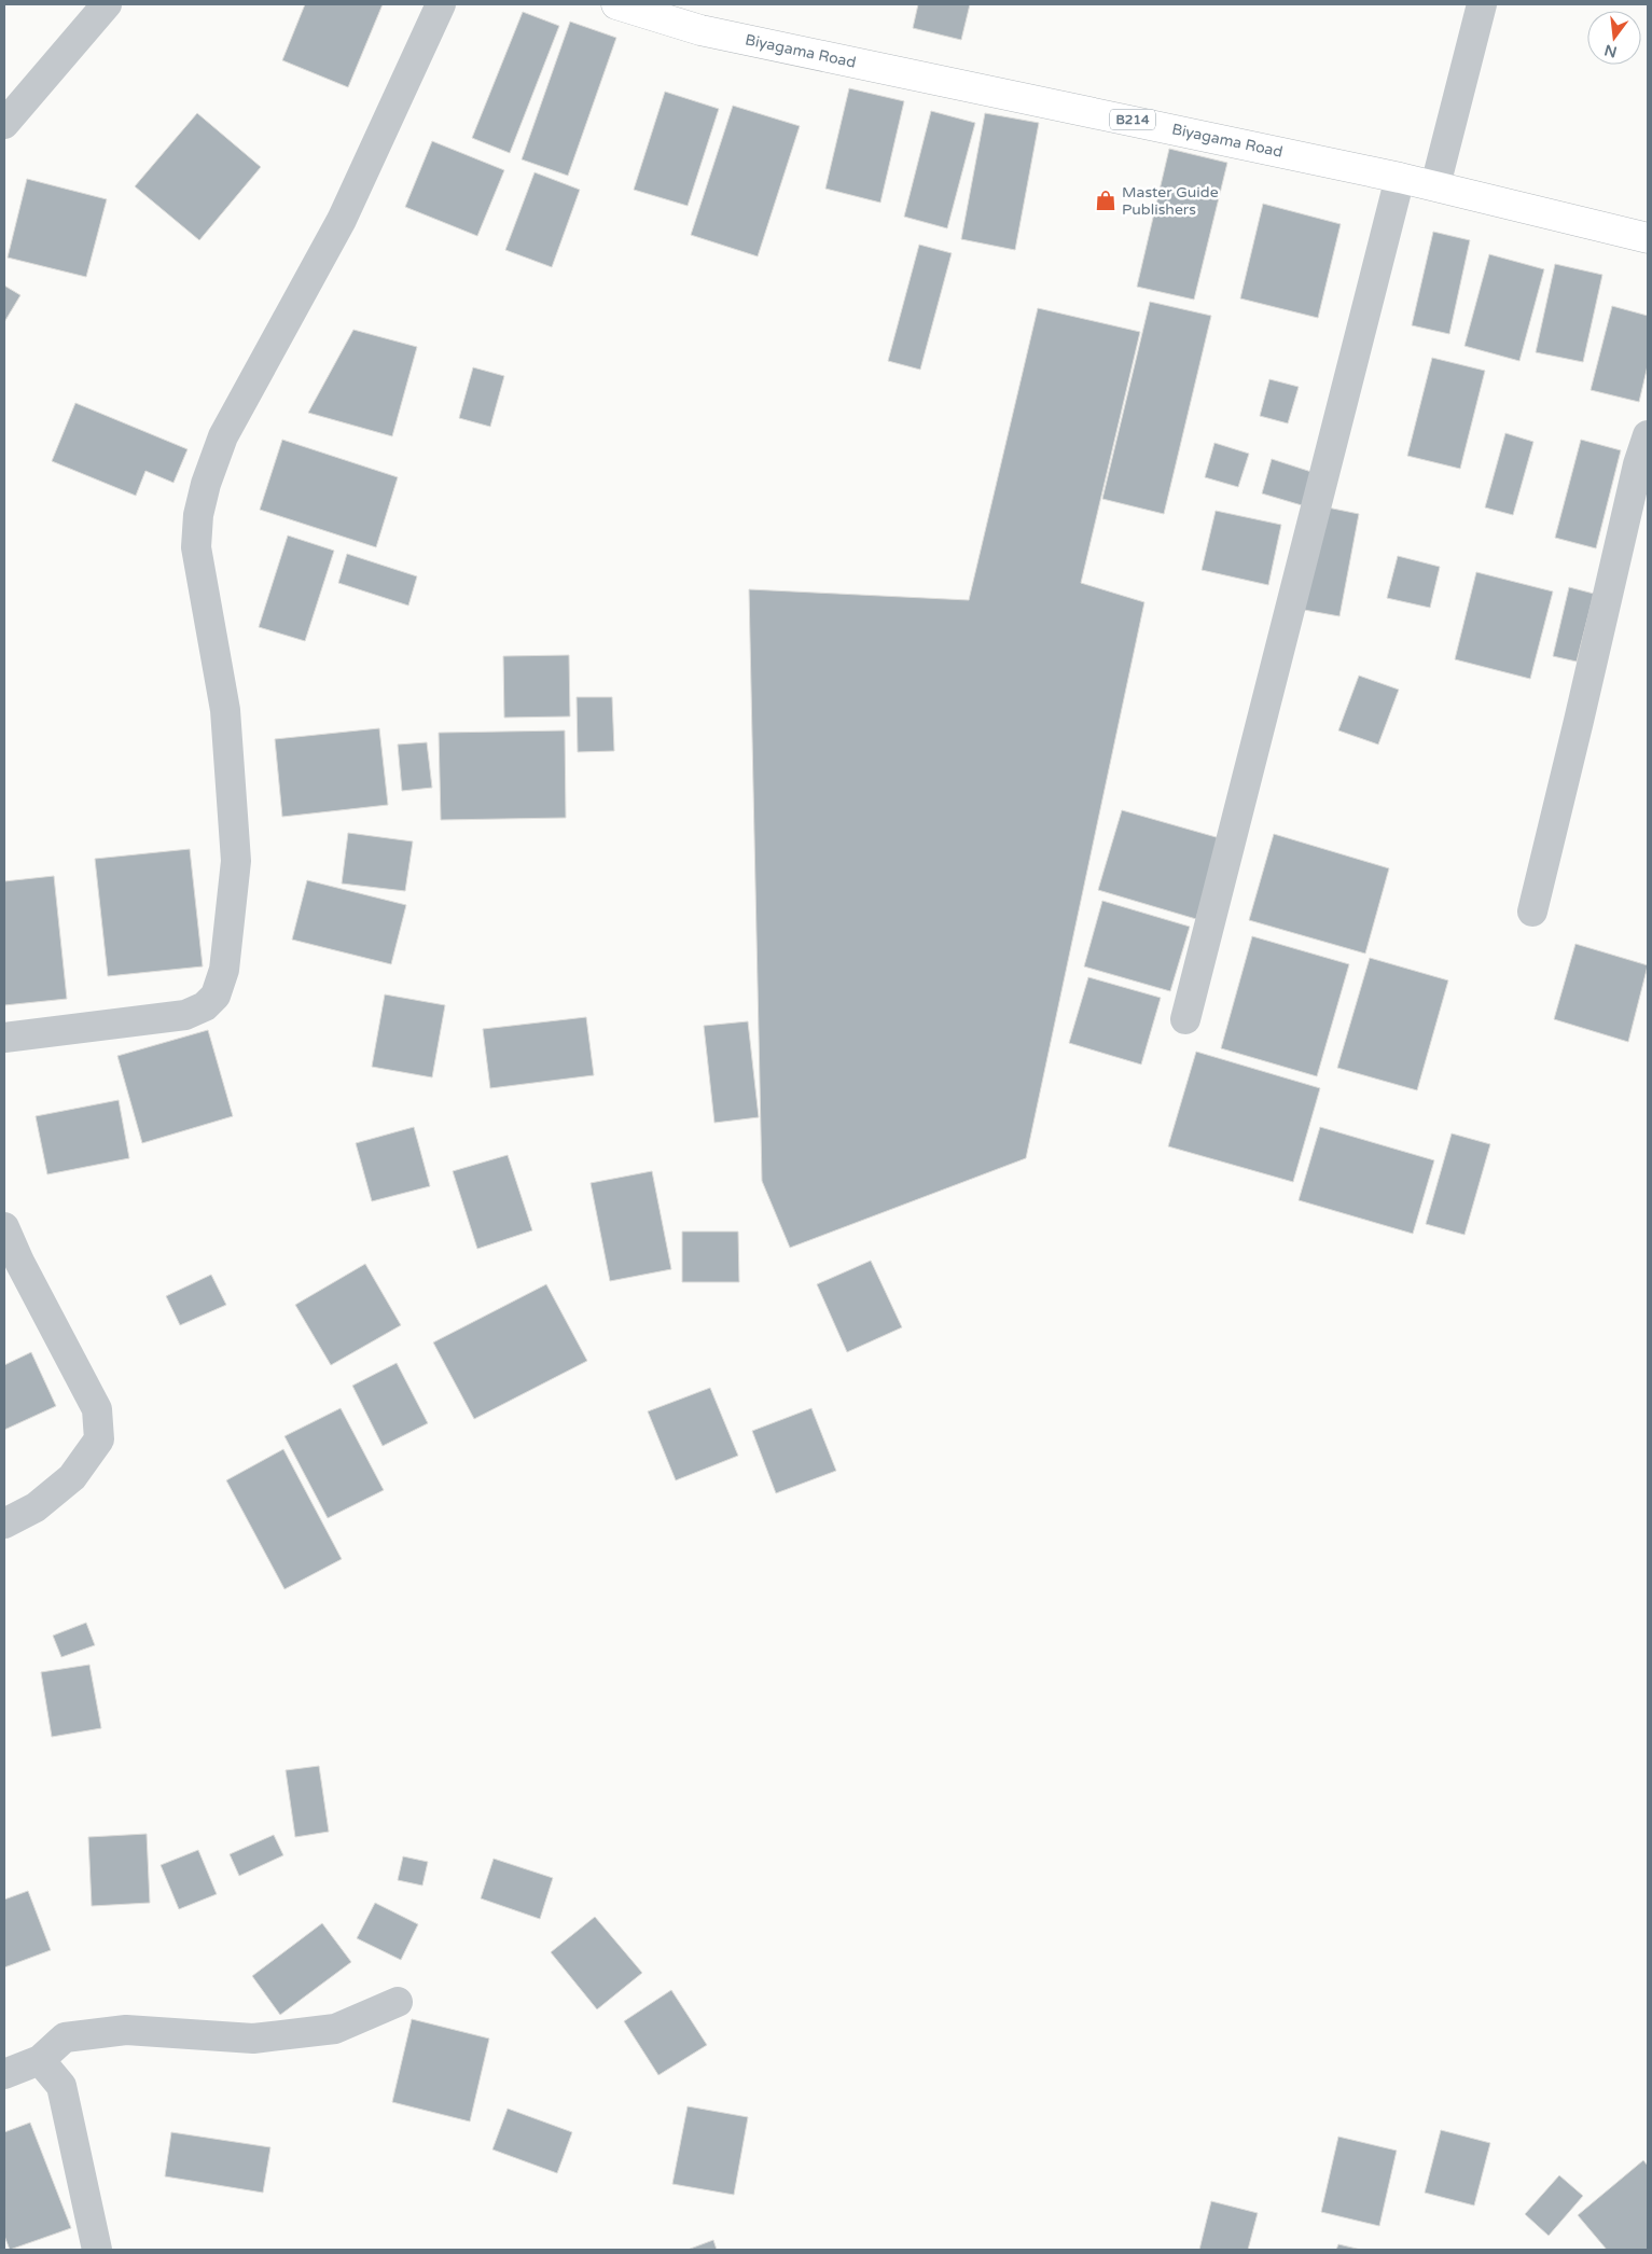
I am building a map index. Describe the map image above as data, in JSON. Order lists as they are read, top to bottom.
{
  "streets": {
    "main road": ["Biyagama Road", "B214"]
  },
  "places": {
    "shop": ["Master Guide Publishers"]
  },
  "north": "bottom"
}
